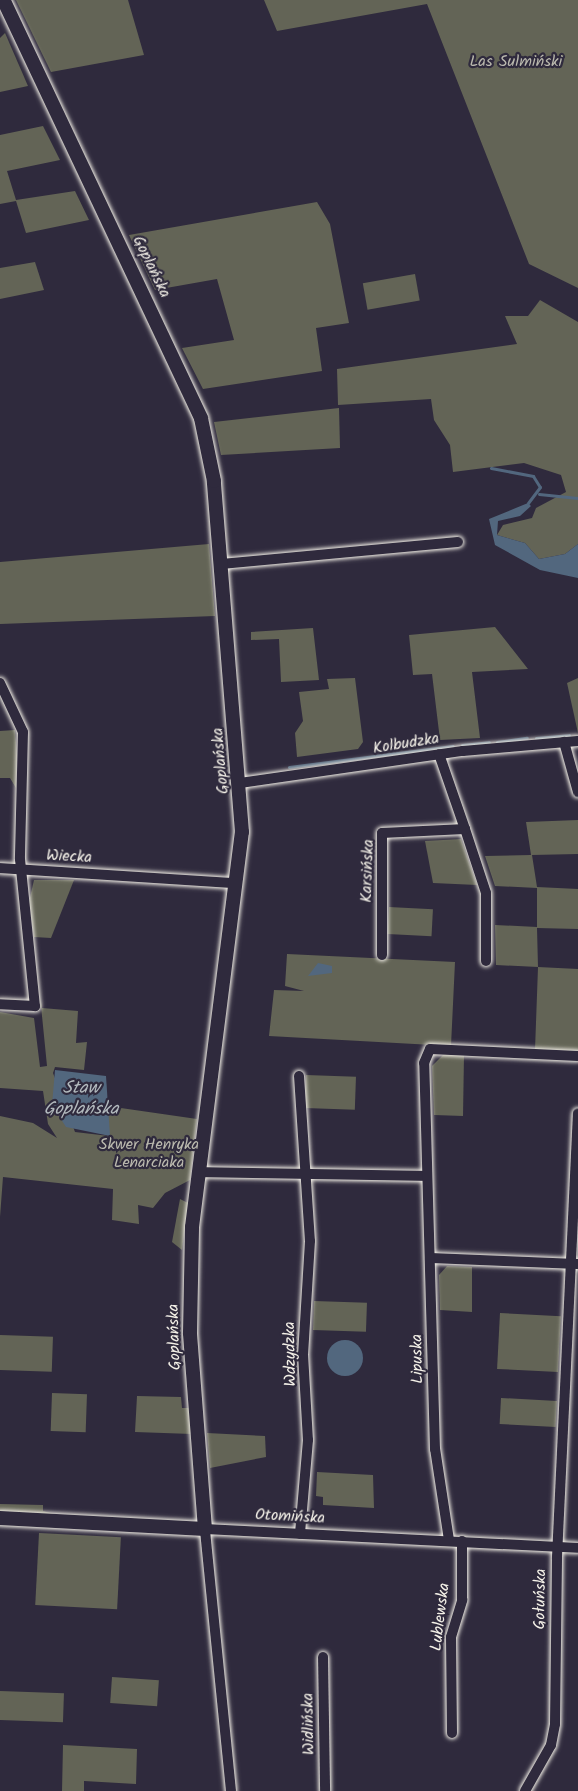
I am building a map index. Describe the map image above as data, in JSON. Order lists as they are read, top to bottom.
{
  "streets": {
    "street": [
      "Goplańska",
      "Kolbudzka",
      "Wiecka",
      "Karsińska",
      "Wdzydzka",
      "Lipuska",
      "Otomińska",
      "Gołuńska",
      "Lublewska",
      "Widlińska"
    ]
  },
  "crossings": [
    ["Goplańska", "Kolbudzka"],
    ["Goplańska", "Wiecka"],
    ["Goplańska", "Otomińska"],
    ["Wdzydzka", "Otomińska"],
    ["Lipuska", "Otomińska"],
    ["Otomińska", "Gołuńska"],
    ["Otomińska", "Lublewska"]
  ],
  "water": ["Staw Goplańska"],
  "parks": ["Las Sulmiński", "Skwer Henryka Lenarciaka"]
}
